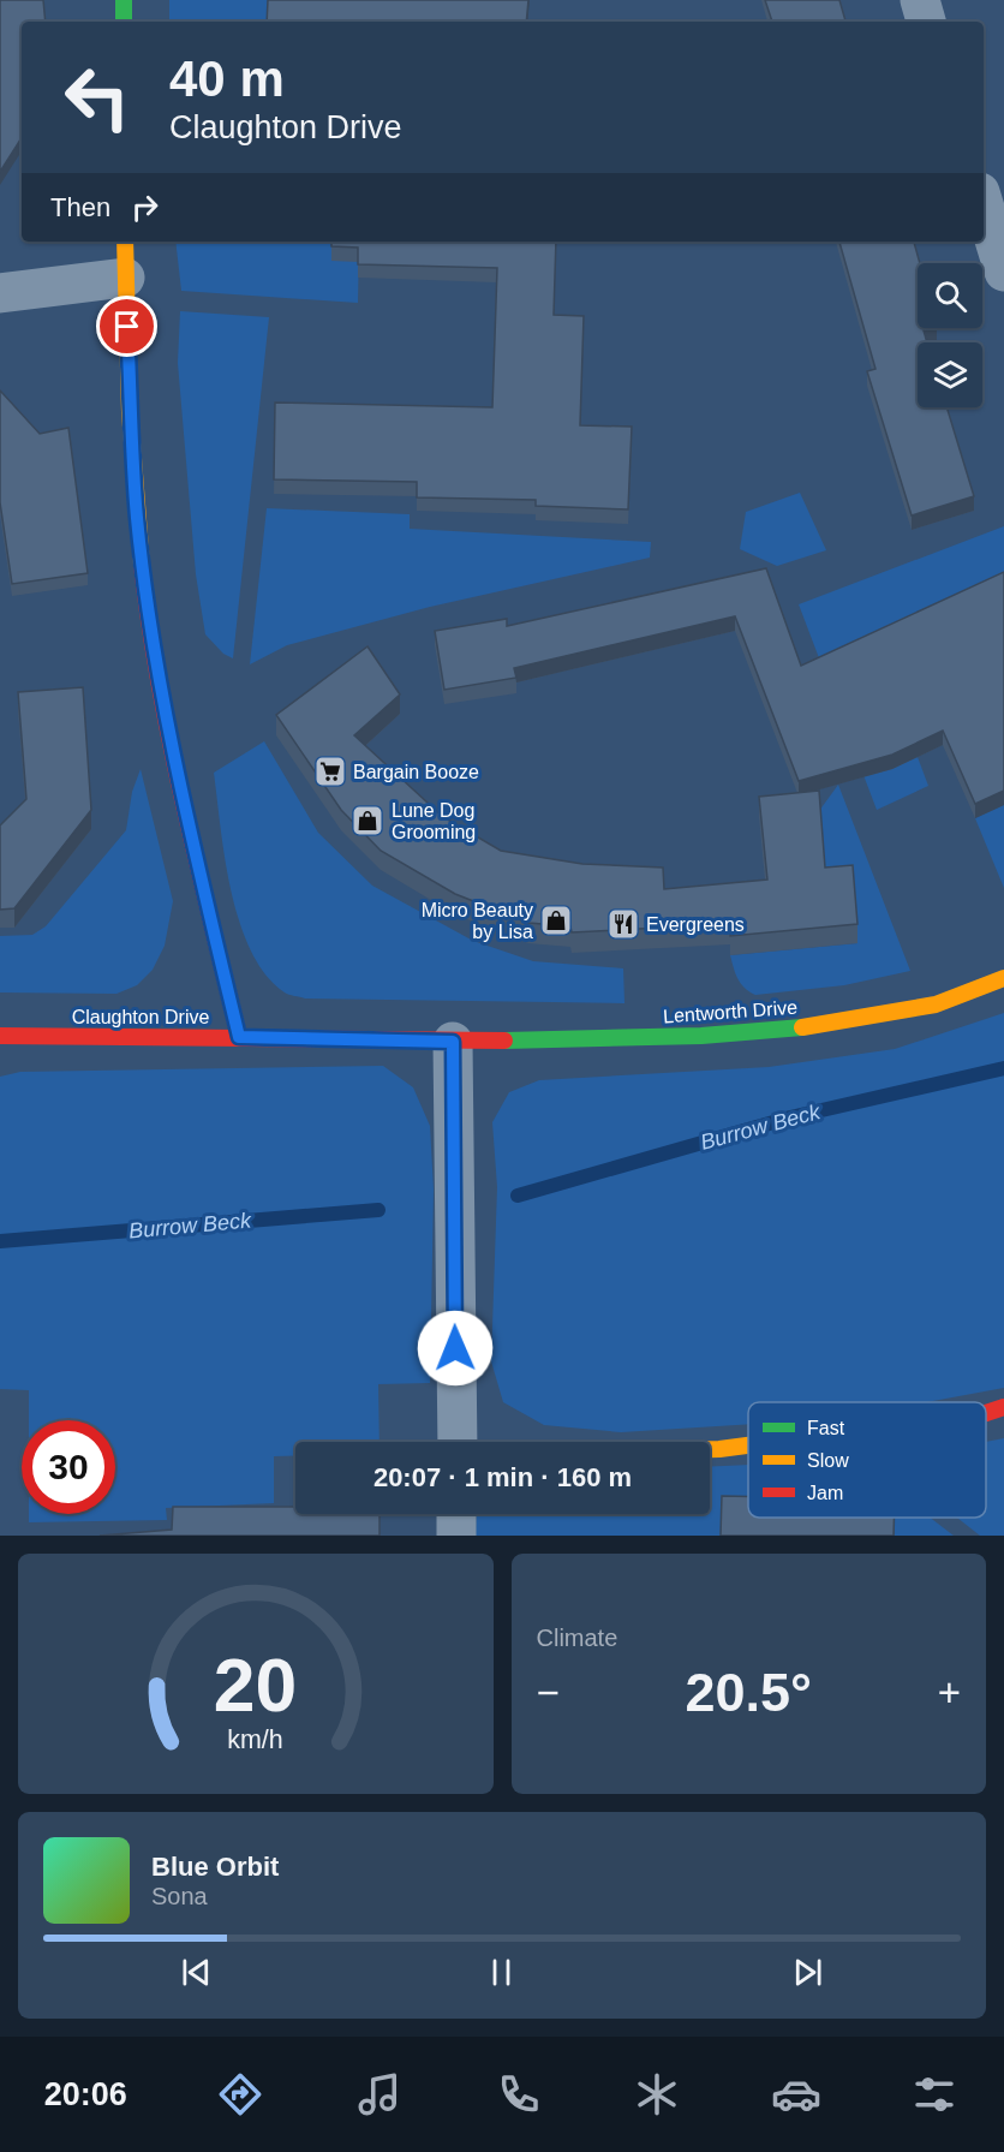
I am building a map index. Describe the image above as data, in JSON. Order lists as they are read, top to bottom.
{
  "streets": {
    "street": ["Lentworth Drive", "Claughton Drive"]
  },
  "crossings": [
    ["Lentworth Drive", "Claughton Drive"]
  ],
  "water": ["Burrow Beck"],
  "places": {
    "supermarket": ["Bargain Booze"],
    "shop": ["Lune Dog Grooming", "Micro Beauty by Lisa"],
    "restaurant": ["Evergreens"]
  },
  "legend": ["Fast", "Slow", "Jam"],
  "page": {
    "turn": ["40 m", "Claughton Drive"],
    "then": "Then",
    "limit": "30",
    "trip": "20:07 · 1 min · 160 m",
    "tile": "Climate",
    "heat": ["−", "20.5°", "+"],
    "song": ["Blue Orbit", "Sona"],
    "tabs": "20:06",
    "gauge": ["20", "km/h"]
  }
}
